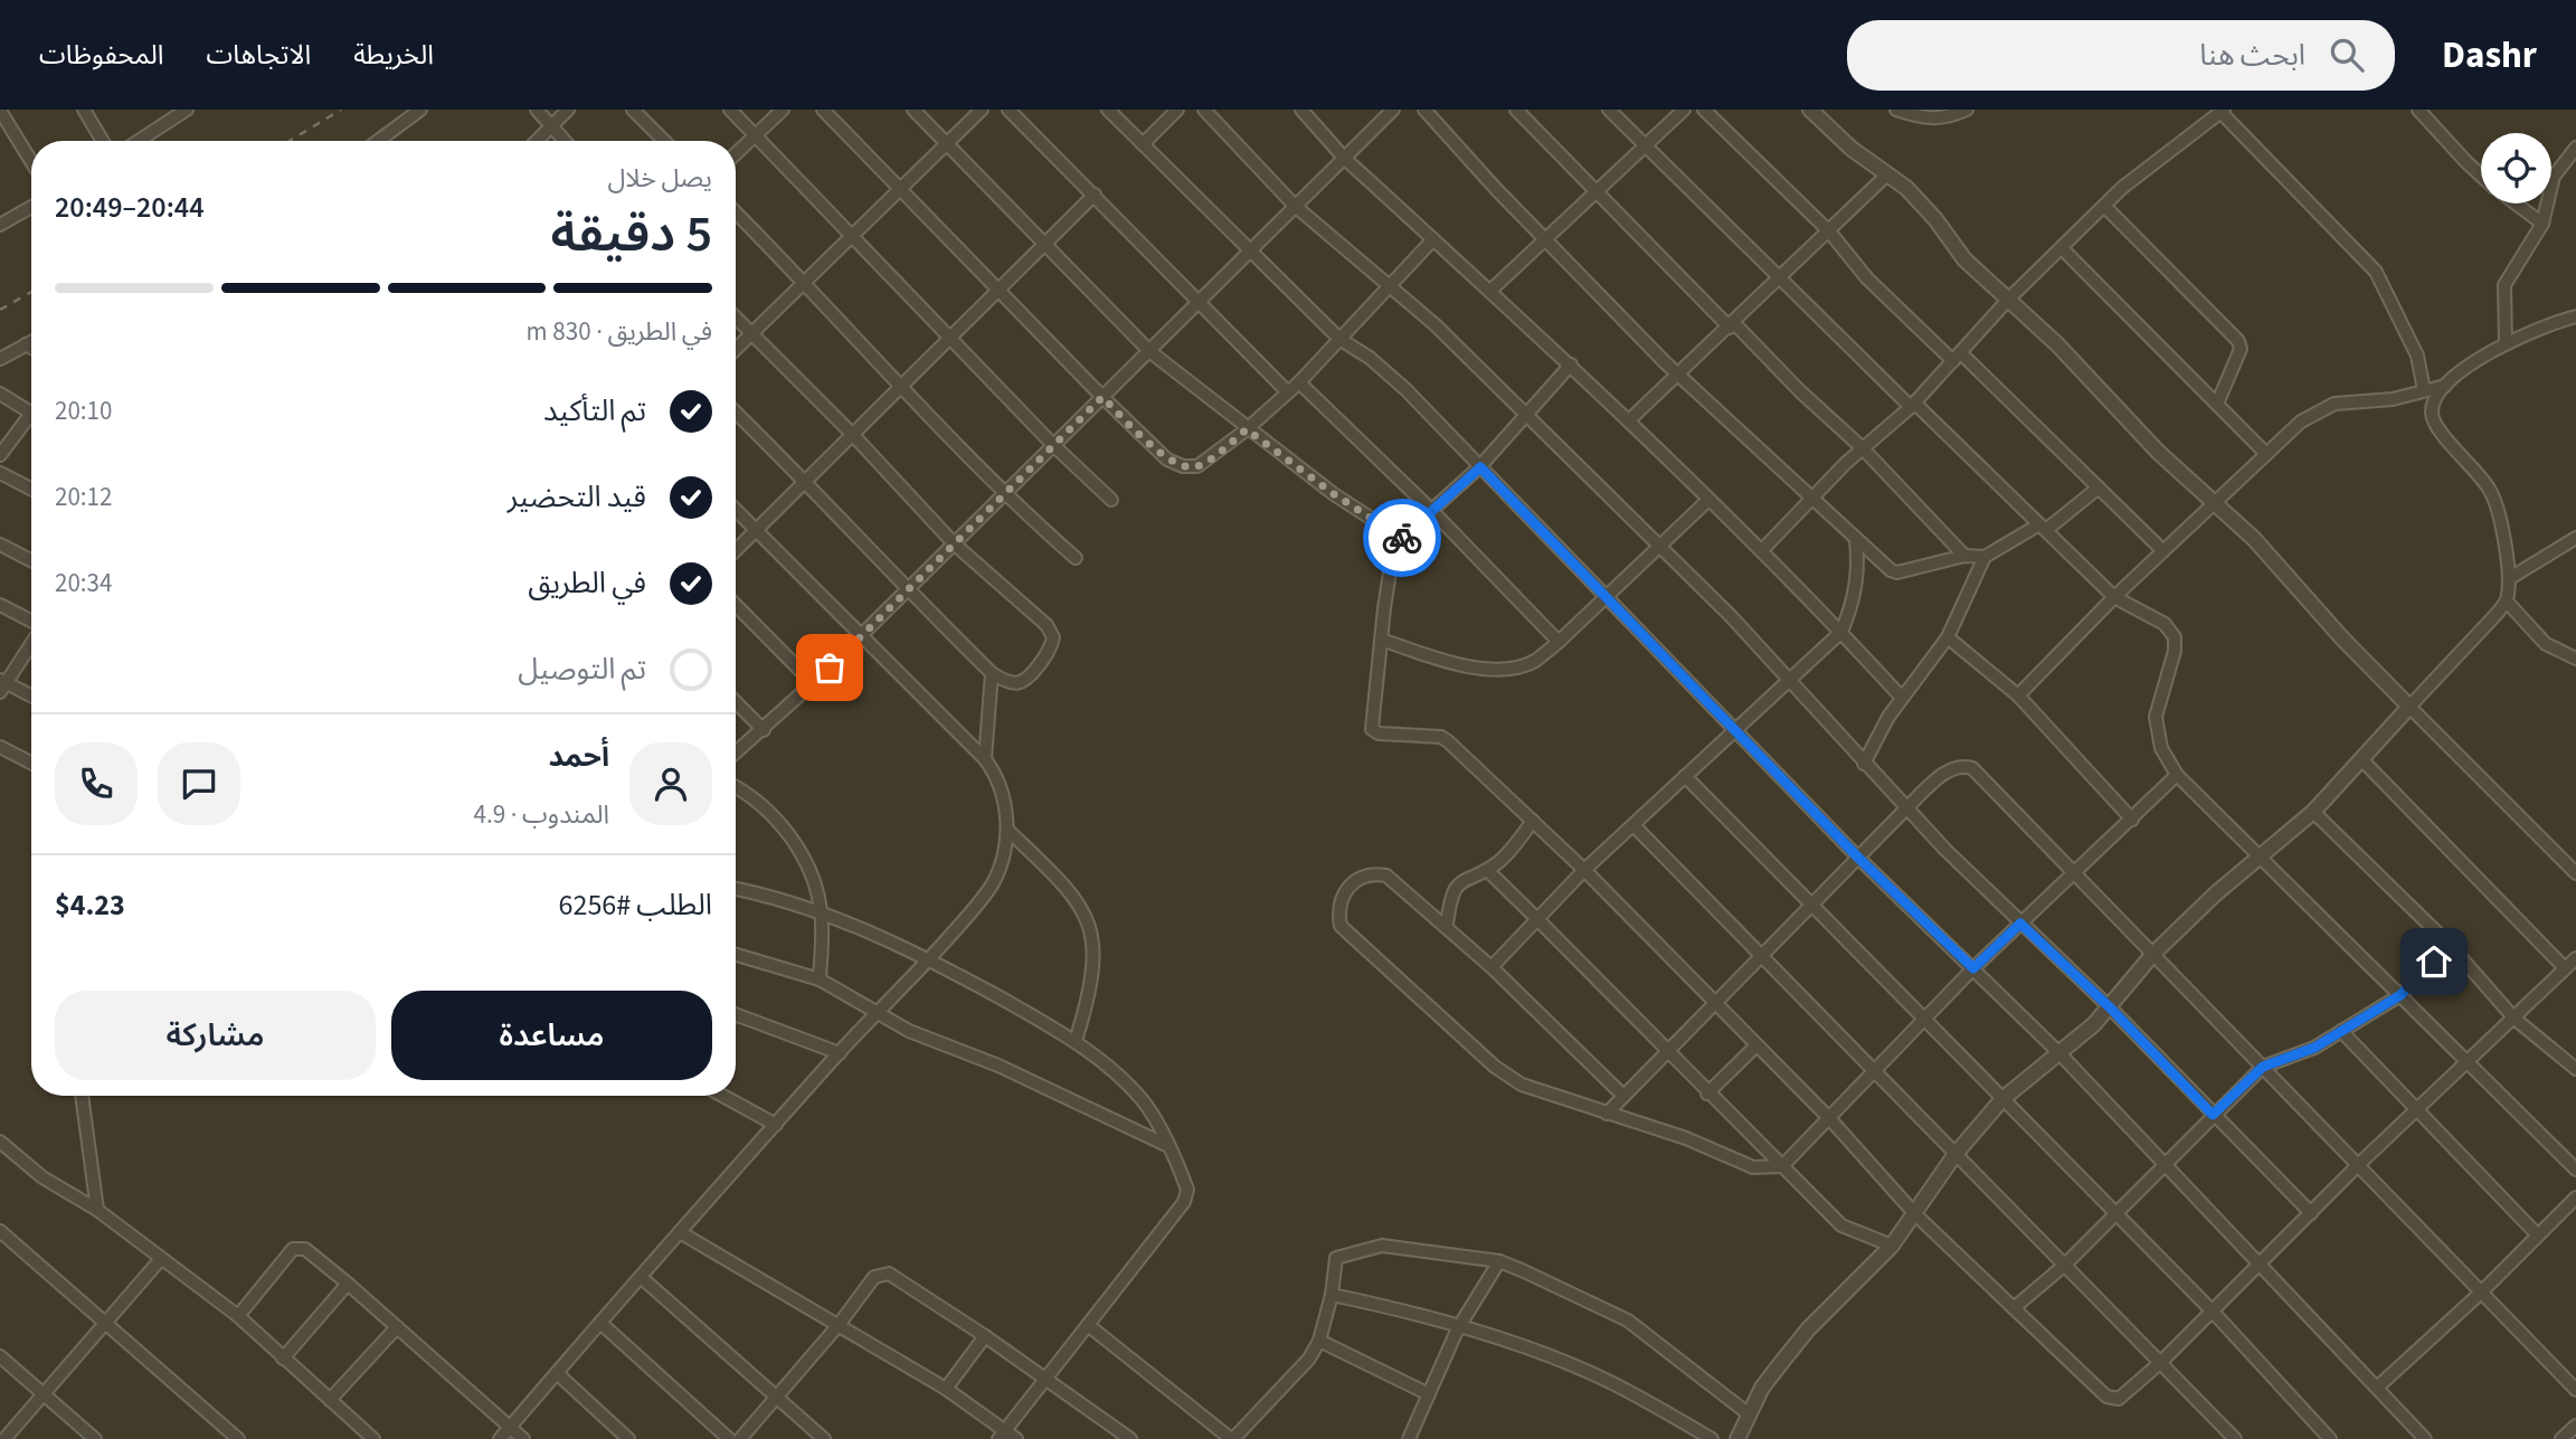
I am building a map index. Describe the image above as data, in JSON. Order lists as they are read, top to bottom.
{
  "page": {
    "header": "Dashr",
    "search": "ابحث هنا",
    "nav": ["الخريطة", "الاتجاهات", "المحفوظات"],
    "heading": ["5 دقيقة", "يصل خلال", "20:44–20:49"],
    "panel": [
      "أحمد",
      "المندوب · 4.9",
      "الطلب #6256",
      "$4.23"
    ],
    "bar": "في الطريق · 830 m",
    "list": [
      ["تم التأكيد", "20:10"],
      ["قيد التحضير", "20:12"],
      ["في الطريق", "20:34"],
      "تم التوصيل"
    ],
    "buttons": ["مساعدة", "مشاركة"]
  }
}
